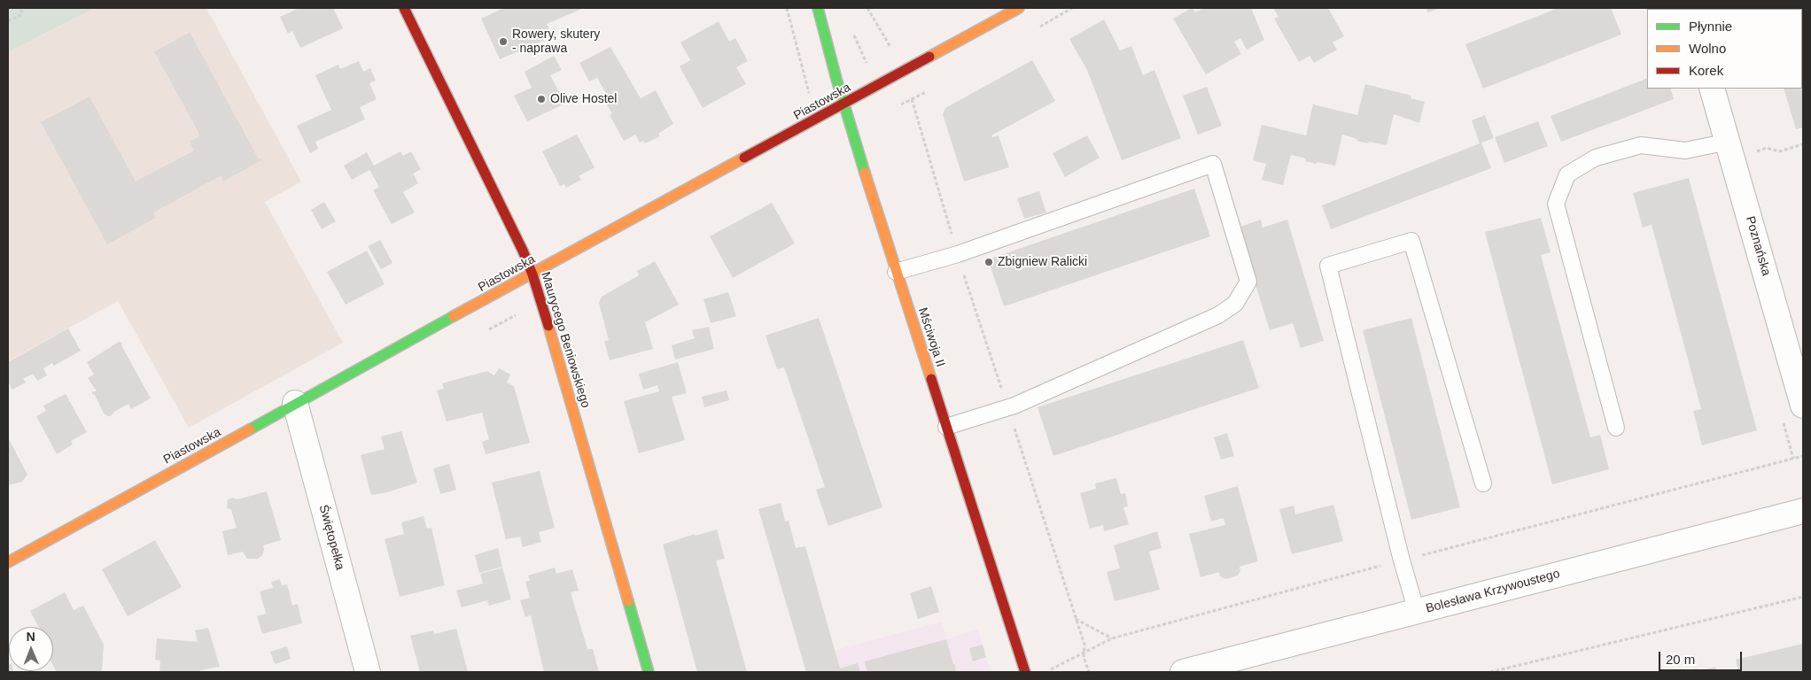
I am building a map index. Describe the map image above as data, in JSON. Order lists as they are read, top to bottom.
{
  "streets": {
    "street": [
      "Piastowska",
      "Poznańska",
      "Mściwoja II",
      "Maurycego Beniowskiego",
      "Świętopełka",
      "Bolesława Krzywoustego"
    ]
  },
  "crossings": [
    ["Piastowska", "Mściwoja II"],
    ["Piastowska", "Maurycego Beniowskiego"],
    ["Piastowska", "Świętopełka"]
  ],
  "places": ["Rowery, skutery - naprawa", "Olive Hostel", "Zbigniew Ralicki"],
  "legend": ["Płynnie", "Wolno", "Korek"],
  "scale_bar": "20 m",
  "north": "top"
}
